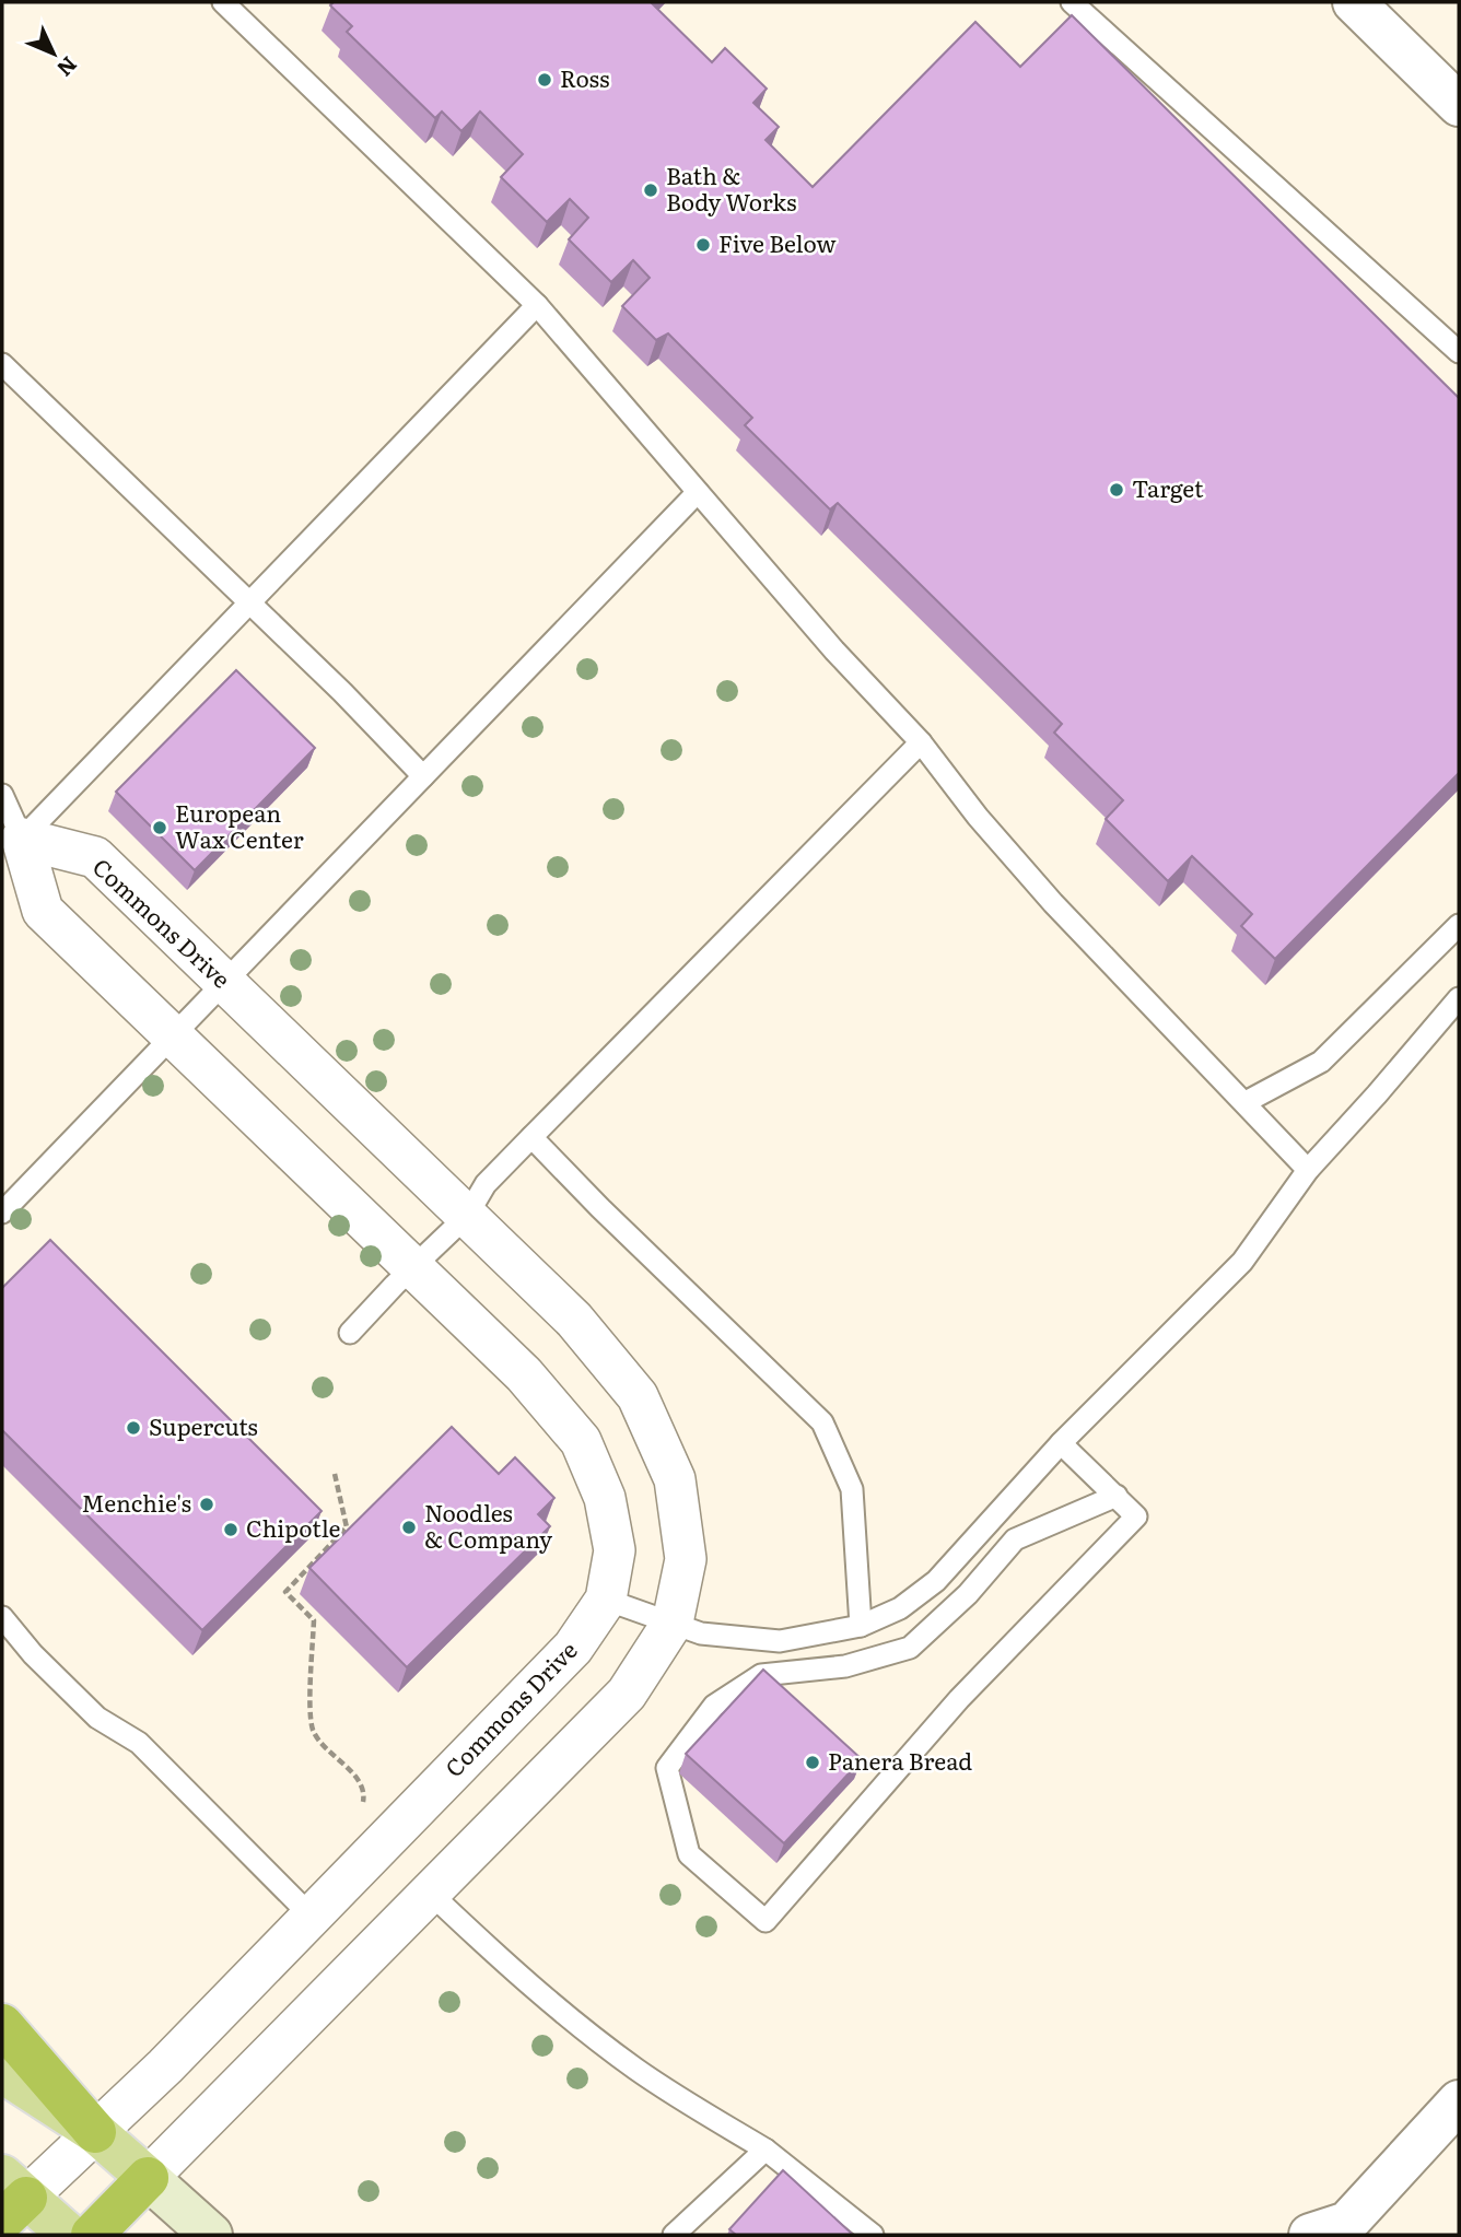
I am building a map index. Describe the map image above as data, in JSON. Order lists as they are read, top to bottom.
{
  "streets": {
    "street": ["Commons Drive"]
  },
  "places": [
    "Ross",
    "Bath & Body Works",
    "Five Below",
    "Target",
    "European Wax Center",
    "Supercuts",
    "Menchie's",
    "Noodles & Company",
    "Chipotle",
    "Panera Bread"
  ],
  "north": "bottom right"
}
